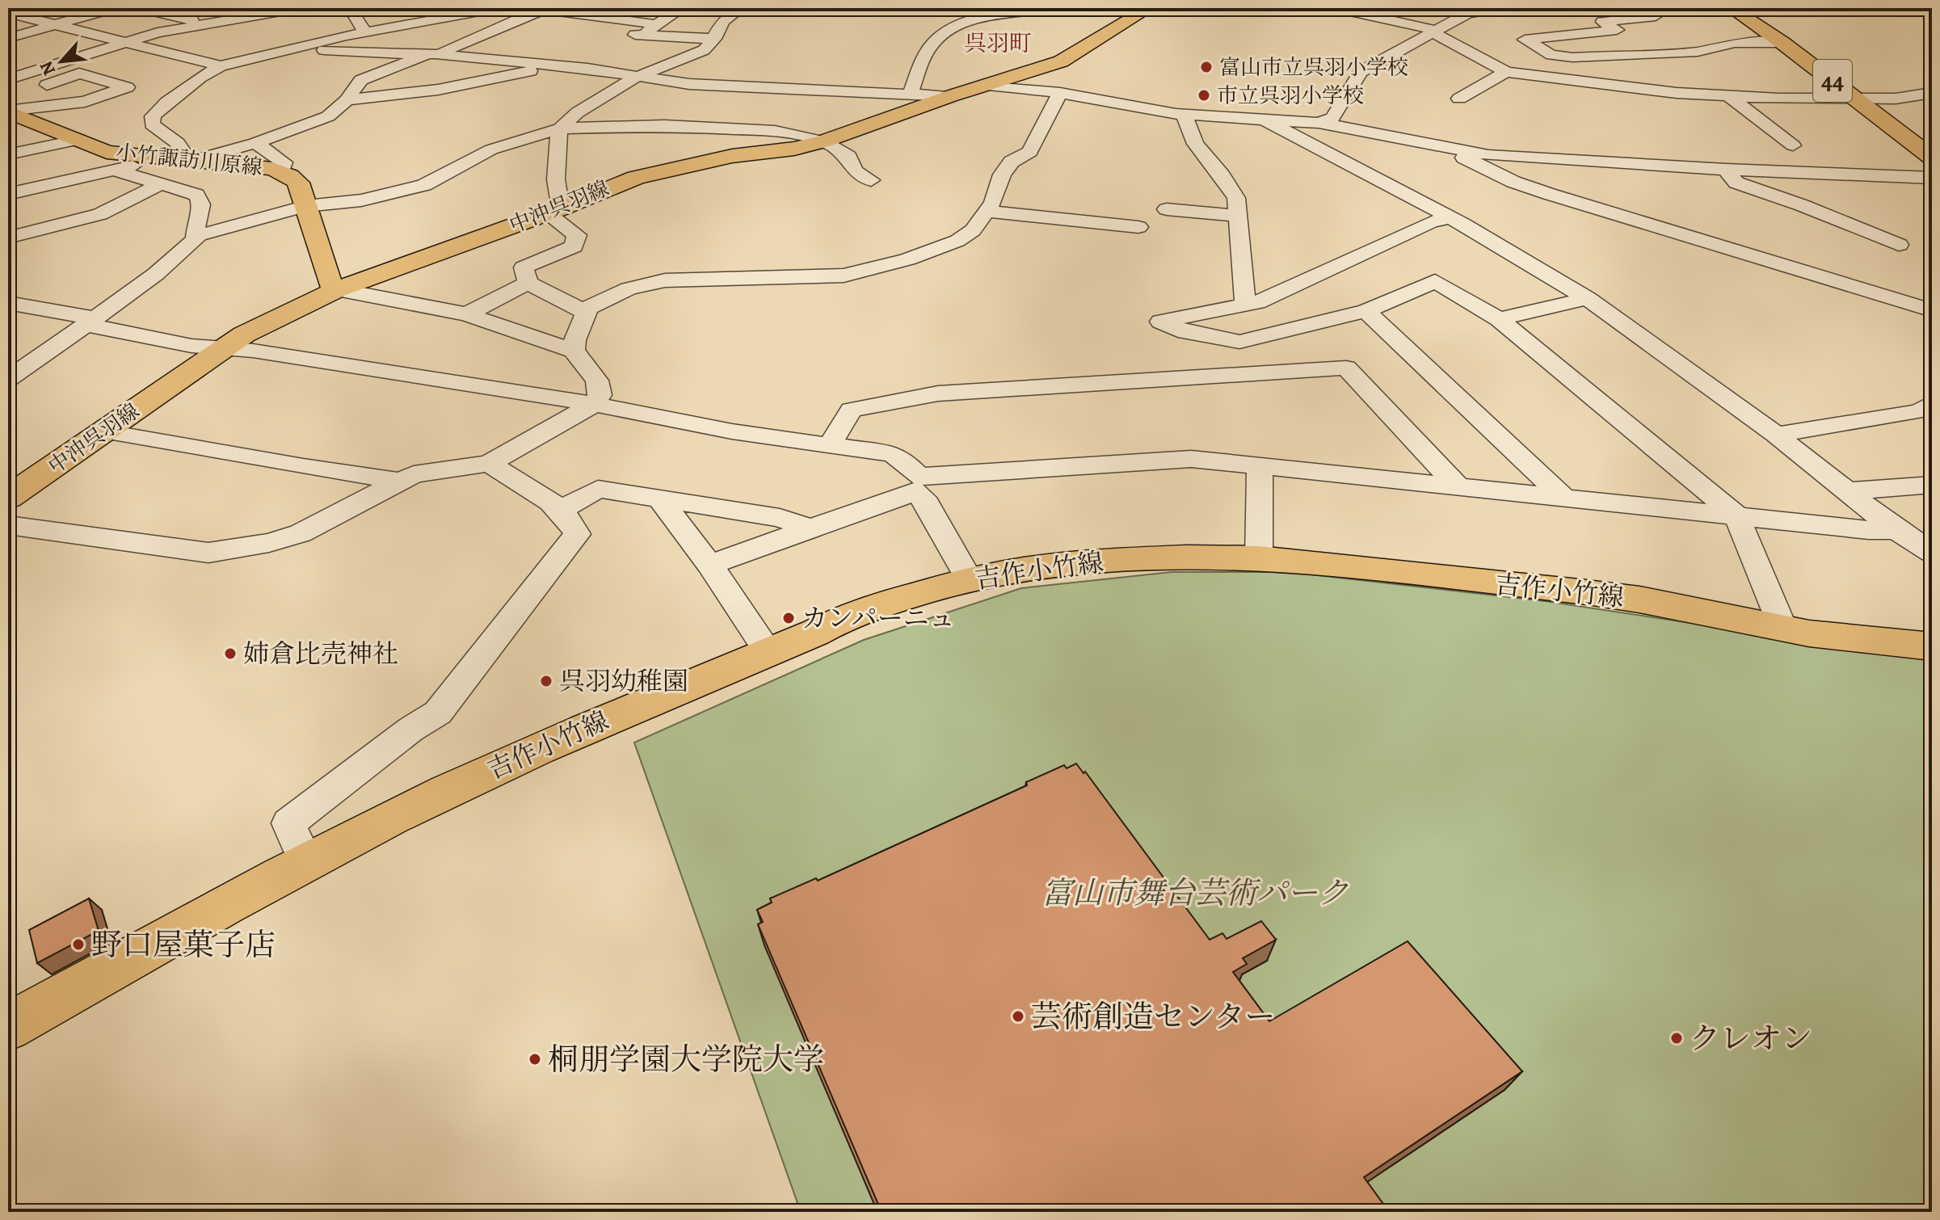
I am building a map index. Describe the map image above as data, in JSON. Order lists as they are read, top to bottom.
{
  "streets": {
    "main road": [
      "44",
      "小竹諏訪川原線",
      "中沖呉羽線",
      "吉作小竹線"
    ]
  },
  "crossings": [
    ["小竹諏訪川原線", "中沖呉羽線"]
  ],
  "districts": ["呉羽町"],
  "parks": ["富山市舞台芸術パーク"],
  "places": [
    "富山市立呉羽小学校",
    "市立呉羽小学校",
    "カンパーニュ",
    "姉倉比売神社",
    "呉羽幼稚園",
    "野口屋菓子店",
    "芸術創造センター",
    "クレオン",
    "桐朋学園大学院大学"
  ],
  "north": "bottom left"
}
